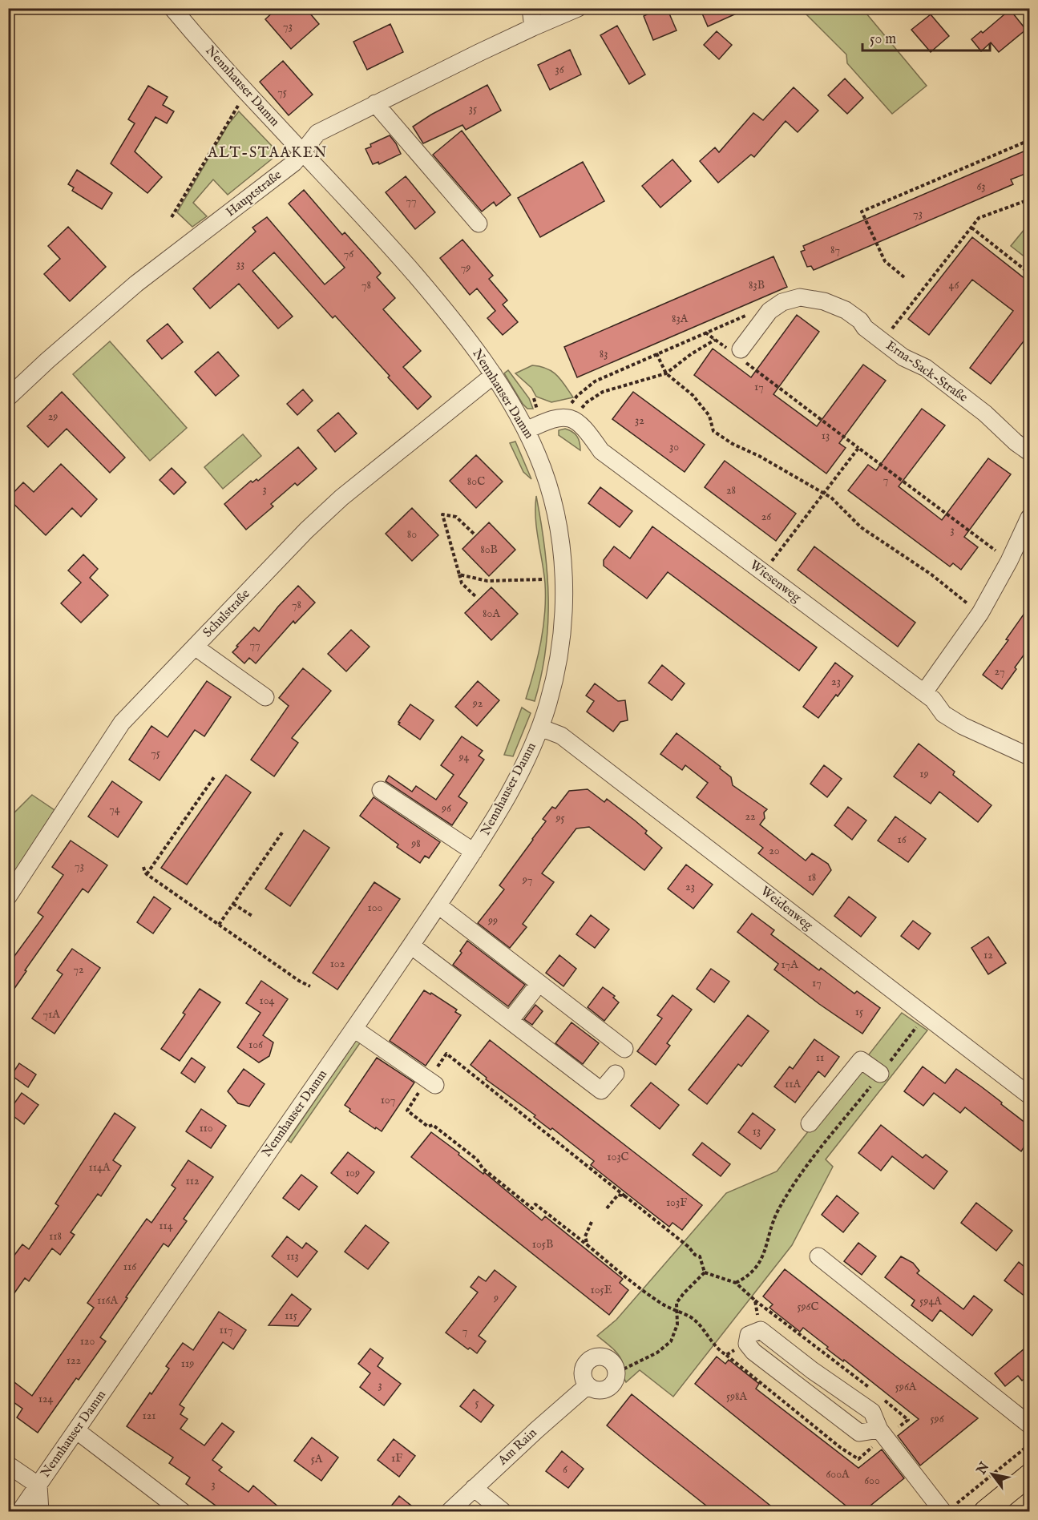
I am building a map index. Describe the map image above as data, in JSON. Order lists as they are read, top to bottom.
{
  "streets": {
    "street": [
      "Nennhauser Damm",
      "Hauptstraße",
      "Erna-Sack-Straße",
      "Wiesenweg",
      "Schulstraße",
      "Weidenweg",
      "Am Rain"
    ]
  },
  "crossings": [
    ["Nennhauser Damm", "Hauptstraße"],
    ["Nennhauser Damm", "Schulstraße"],
    ["Nennhauser Damm", "Weidenweg"]
  ],
  "districts": ["ALT-STAAKEN"],
  "house_numbers": [
    "73",
    "36",
    "75",
    "35",
    "63",
    "77",
    "73",
    "87",
    "76",
    "33",
    "79",
    "78",
    "83B",
    "46",
    "83A",
    "83",
    "17",
    "29",
    "32",
    "13",
    "30",
    "7",
    "80C",
    "3",
    "28",
    "26",
    "3",
    "80",
    "80B",
    "78",
    "80A",
    "77",
    "27",
    "23",
    "92",
    "75",
    "94",
    "19",
    "96",
    "74",
    "22",
    "95",
    "16",
    "98",
    "20",
    "73",
    "18",
    "97",
    "23",
    "100",
    "99",
    "12",
    "102",
    "17A",
    "72",
    "17",
    "104",
    "15",
    "71A",
    "106",
    "11",
    "11A",
    "107",
    "110",
    "13",
    "103C",
    "114A",
    "109",
    "112",
    "103F",
    "114",
    "118",
    "105B",
    "113",
    "116",
    "105E",
    "9",
    "116A",
    "594A",
    "596C",
    "115",
    "117",
    "7",
    "120",
    "122",
    "119",
    "3",
    "596A",
    "598A",
    "124",
    "5",
    "121",
    "596",
    "1F",
    "5A",
    "6",
    "600A",
    "600",
    "3"
  ],
  "scale_bar": "50 m",
  "north": "top left"
}
